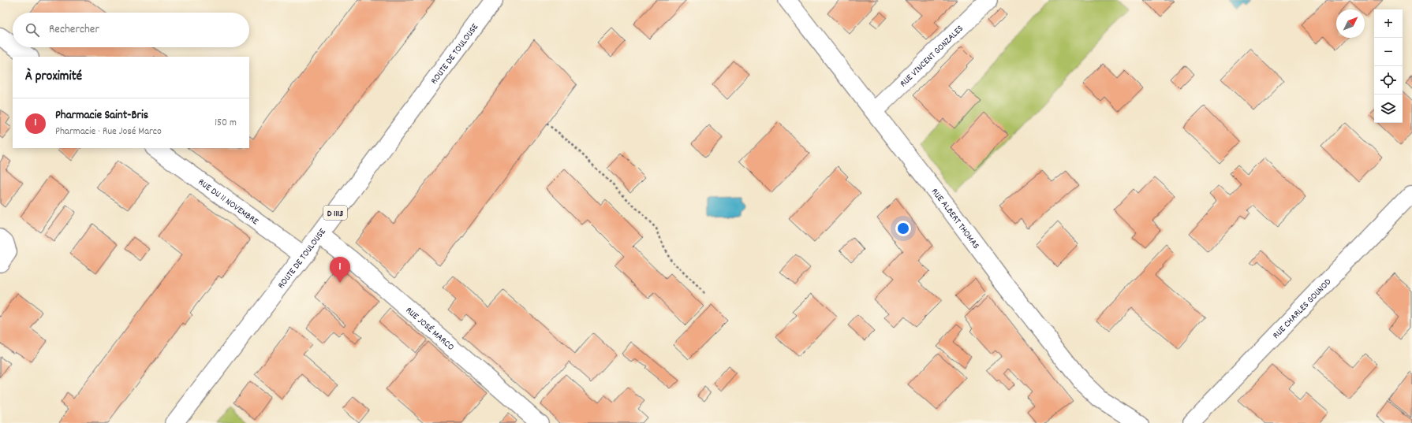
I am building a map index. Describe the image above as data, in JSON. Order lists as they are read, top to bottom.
{
  "streets": {
    "street": [
      "ROUTE DE TOULOUSE",
      "RUE VINCENT GONZALES",
      "RUE DU 11 NOVEMBRE",
      "D 1113",
      "RUE ALBERT THOMAS",
      "RUE CHARLES GOUNOD",
      "RUE JOSÉ MARCO"
    ]
  },
  "crossings": [
    ["ROUTE DE TOULOUSE", "RUE DU 11 NOVEMBRE"],
    ["ROUTE DE TOULOUSE", "RUE JOSÉ MARCO"],
    ["RUE VINCENT GONZALES", "RUE ALBERT THOMAS"]
  ],
  "north": "top right",
  "page": {
    "map_buttons": ["+", "−"],
    "search": "Rechercher",
    "heading": "À proximité",
    "list": [
      {
        "mark": "1",
        "name": "Pharmacie Saint-Bris",
        "note": "Pharmacie · Rue José Marco",
        "value": "150 m"
      }
    ],
    "pins": "1"
  }
}
